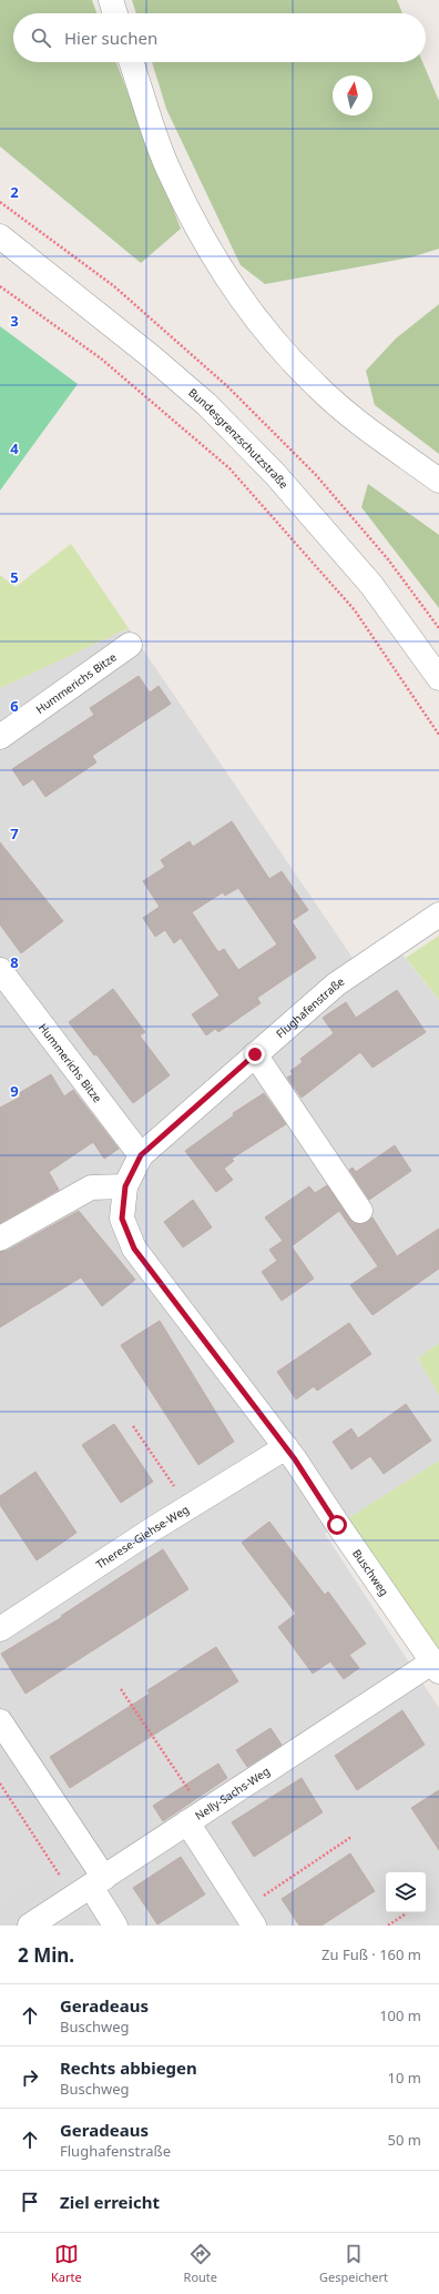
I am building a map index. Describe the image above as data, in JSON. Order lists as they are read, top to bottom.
{
  "streets": {
    "street": [
      "Bundesgrenzschutzstraße",
      "Hummerichs Bitze",
      "Flughafenstraße",
      "Therese-Giehse-Weg",
      "Buschweg",
      "Nelly-Sachs-Weg"
    ]
  },
  "crossings": [
    ["Hummerichs Bitze", "Flughafenstraße"],
    ["Flughafenstraße", "Buschweg"],
    ["Therese-Giehse-Weg", "Buschweg"],
    ["Buschweg", "Nelly-Sachs-Weg"]
  ],
  "north": "top",
  "page": {
    "search": "Hier suchen",
    "heading": ["2 Min.", "Zu Fuß · 160 m"],
    "list": [
      ["Geradeaus", "Buschweg", "100 m"],
      ["Rechts abbiegen", "Buschweg", "10 m"],
      ["Geradeaus", "Flughafenstraße", "50 m"],
      "Ziel erreicht"
    ],
    "nav": ["Karte", "Route", "Gespeichert"]
  },
  "grid": {
    "rows": [
      "2",
      "3",
      "4",
      "5",
      "6",
      "7",
      "8",
      "9"
    ]
  }
}
